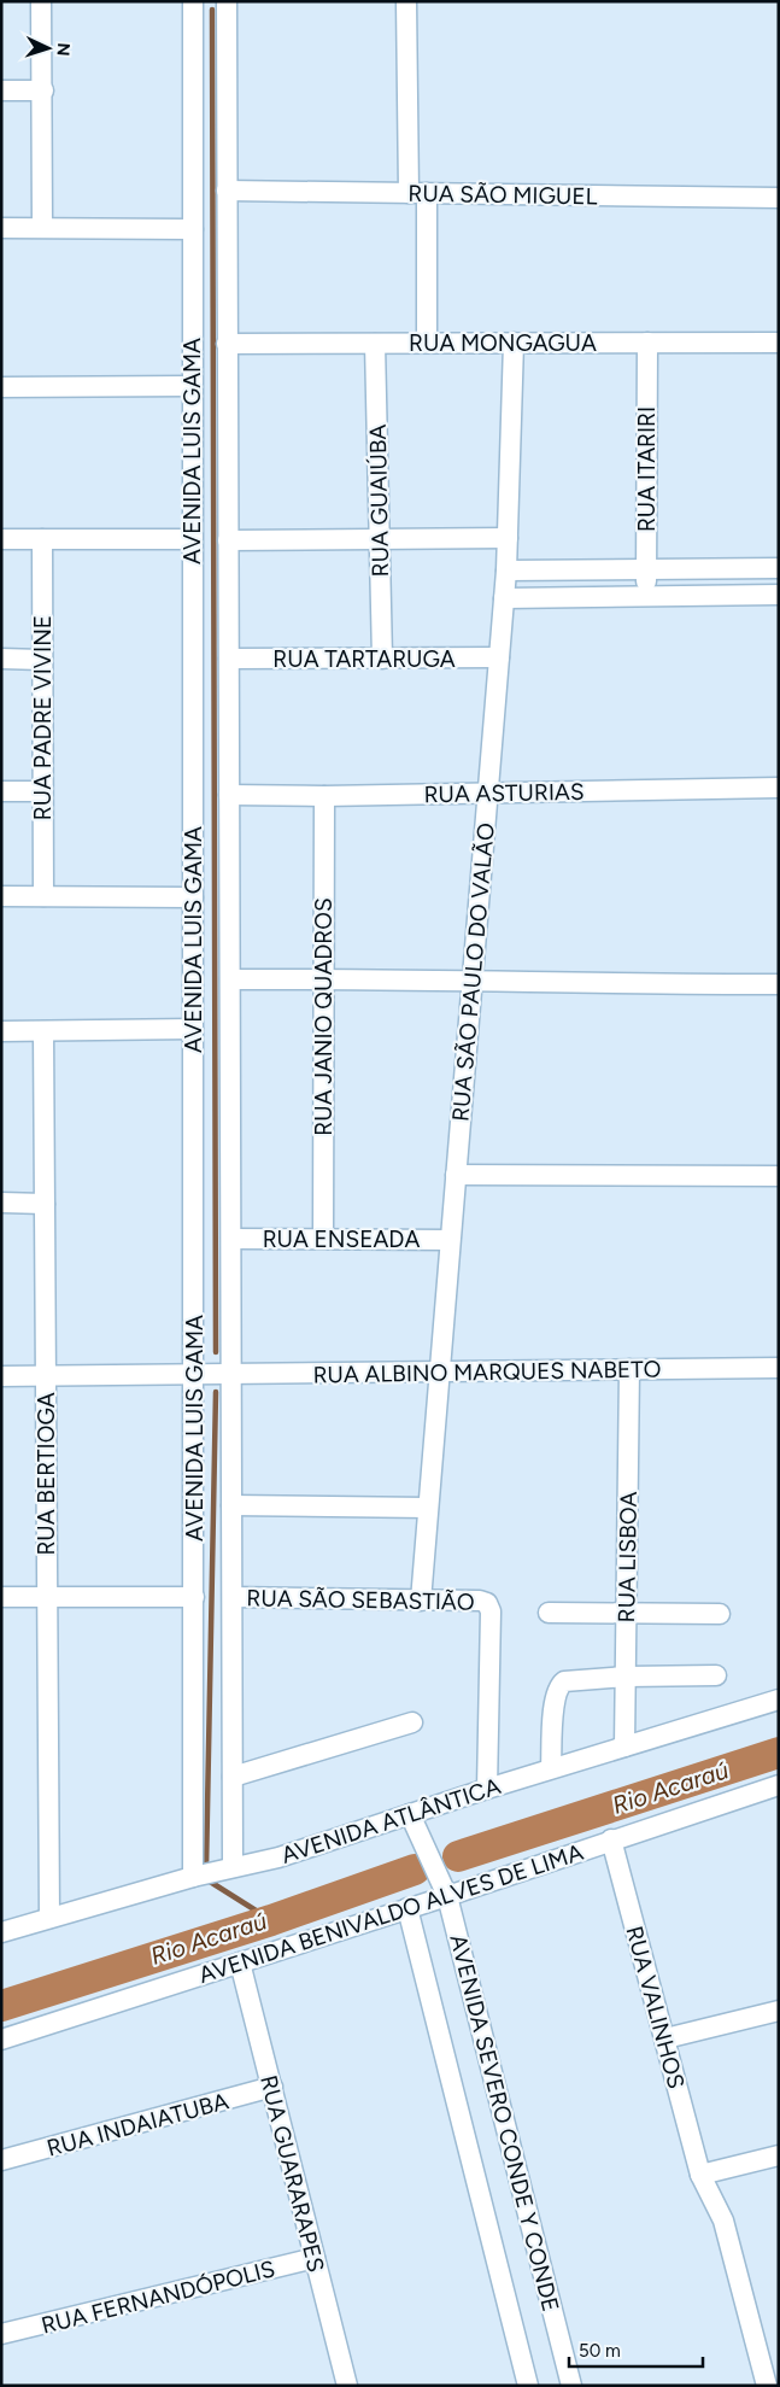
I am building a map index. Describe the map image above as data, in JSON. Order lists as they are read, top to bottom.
{
  "streets": {
    "street": [
      "RUA SÃO MIGUEL",
      "RUA MONGAGUA",
      "AVENIDA LUIS GAMA",
      "RUA ITARIRI",
      "RUA GUAIÚBA",
      "RUA TARTARUGA",
      "RUA PADRE VIVINE",
      "RUA ASTURIAS",
      "RUA SÃO PAULO DO VALÃO",
      "RUA JANIO QUADROS",
      "RUA ENSEADA",
      "RUA ALBINO MARQUES NABETO",
      "RUA BERTIOGA",
      "RUA LISBOA",
      "RUA SÃO SEBASTIÃO",
      "AVENIDA ATLÂNTICA",
      "AVENIDA BENIVALDO ALVES DE LIMA",
      "RUA VALINHOS",
      "AVENIDA SEVERO CONDE Y CONDE",
      "RUA INDAIATUBA",
      "RUA GUARARAPES",
      "RUA FERNANDÓPOLIS"
    ]
  },
  "crossings": [
    ["RUA SÃO MIGUEL", "AVENIDA LUIS GAMA"],
    ["RUA MONGAGUA", "AVENIDA LUIS GAMA"],
    ["RUA MONGAGUA", "RUA ITARIRI"],
    ["RUA MONGAGUA", "RUA GUAIÚBA"],
    ["RUA MONGAGUA", "RUA SÃO PAULO DO VALÃO"],
    ["AVENIDA LUIS GAMA", "RUA TARTARUGA"],
    ["AVENIDA LUIS GAMA", "RUA ASTURIAS"],
    ["AVENIDA LUIS GAMA", "RUA ENSEADA"],
    ["AVENIDA LUIS GAMA", "RUA ALBINO MARQUES NABETO"],
    ["AVENIDA LUIS GAMA", "RUA SÃO SEBASTIÃO"],
    ["AVENIDA LUIS GAMA", "AVENIDA ATLÂNTICA"],
    ["RUA GUAIÚBA", "RUA TARTARUGA"],
    ["RUA TARTARUGA", "RUA SÃO PAULO DO VALÃO"],
    ["RUA ASTURIAS", "RUA SÃO PAULO DO VALÃO"],
    ["RUA ASTURIAS", "RUA JANIO QUADROS"],
    ["RUA SÃO PAULO DO VALÃO", "RUA ENSEADA"],
    ["RUA SÃO PAULO DO VALÃO", "RUA ALBINO MARQUES NABETO"],
    ["RUA SÃO PAULO DO VALÃO", "RUA SÃO SEBASTIÃO"],
    ["RUA JANIO QUADROS", "RUA ENSEADA"],
    ["RUA ALBINO MARQUES NABETO", "RUA BERTIOGA"],
    ["RUA ALBINO MARQUES NABETO", "RUA LISBOA"],
    ["RUA BERTIOGA", "AVENIDA ATLÂNTICA"],
    ["RUA LISBOA", "AVENIDA ATLÂNTICA"],
    ["RUA SÃO SEBASTIÃO", "AVENIDA ATLÂNTICA"],
    ["AVENIDA ATLÂNTICA", "AVENIDA SEVERO CONDE Y CONDE"],
    ["AVENIDA BENIVALDO ALVES DE LIMA", "RUA VALINHOS"],
    ["AVENIDA BENIVALDO ALVES DE LIMA", "AVENIDA SEVERO CONDE Y CONDE"],
    ["AVENIDA BENIVALDO ALVES DE LIMA", "RUA GUARARAPES"],
    ["RUA INDAIATUBA", "RUA GUARARAPES"],
    ["RUA GUARARAPES", "RUA FERNANDÓPOLIS"]
  ],
  "water": ["Rio Acaraú"],
  "scale_bar": "50 m",
  "north": "right"
}
